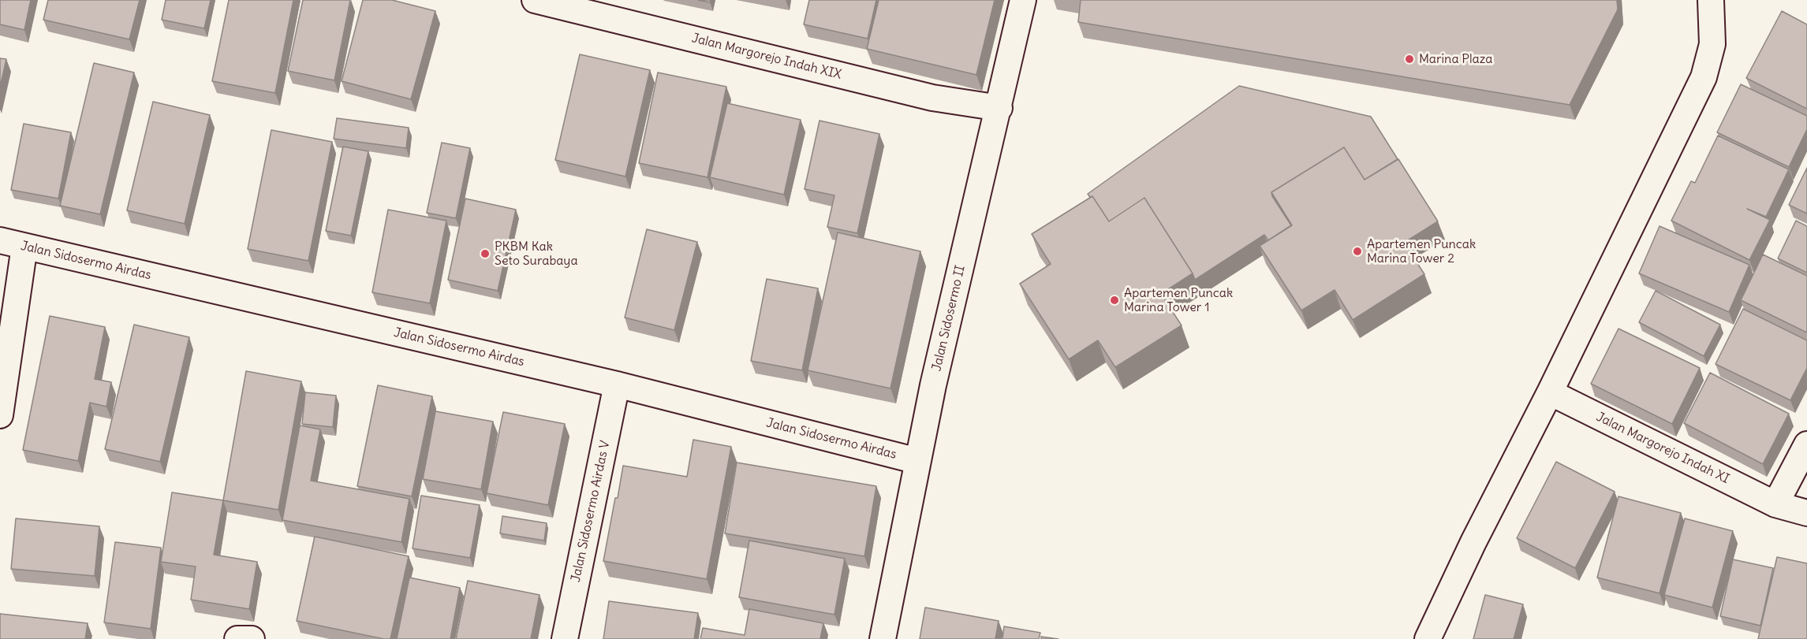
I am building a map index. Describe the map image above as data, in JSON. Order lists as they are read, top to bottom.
{
  "streets": {
    "street": [
      "Jalan Margorejo Indah XIX",
      "Jalan Sidosermo Airdas",
      "Jalan Sidosermo II",
      "Jalan Margorejo Indah XI",
      "Jalan Sidosermo Airdas V"
    ]
  },
  "crossings": [
    ["Jalan Margorejo Indah XIX", "Jalan Sidosermo II"],
    ["Jalan Sidosermo Airdas", "Jalan Sidosermo II"],
    ["Jalan Sidosermo Airdas", "Jalan Sidosermo Airdas V"]
  ],
  "places": [
    "Marina Plaza",
    "Apartemen Puncak Marina Tower 2",
    "PKBM Kak Seto Surabaya",
    "Apartemen Puncak Marina Tower 1"
  ]
}
